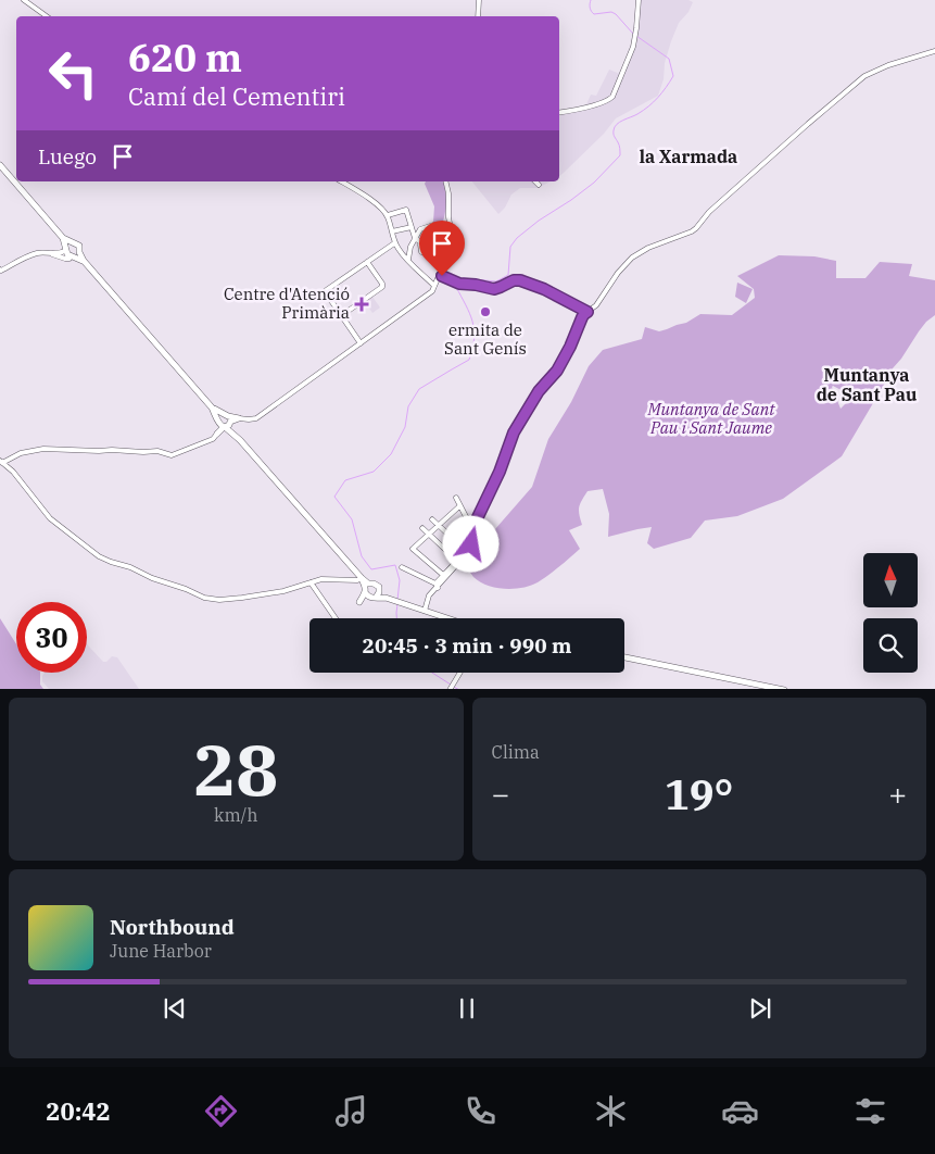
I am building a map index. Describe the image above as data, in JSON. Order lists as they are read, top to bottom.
{
  "districts": ["la Xarmada", "Muntanya de Sant Pau"],
  "parks": ["Muntanya de Sant Pau i Sant Jaume"],
  "places": {
    "health": ["Centre d'Atenció Primària"],
    "other": ["ermita de Sant Genís"]
  },
  "north": "top",
  "page": {
    "turn": ["620 m", "Camí del Cementiri"],
    "then": "Luego",
    "limit": "30",
    "trip": "20:45 · 3 min · 990 m",
    "tile": [
      ["28", "km/h"],
      "Clima"
    ],
    "heat": ["−", "19°", "+"],
    "song": ["Northbound", "June Harbor"],
    "tabs": "20:42"
  }
}
